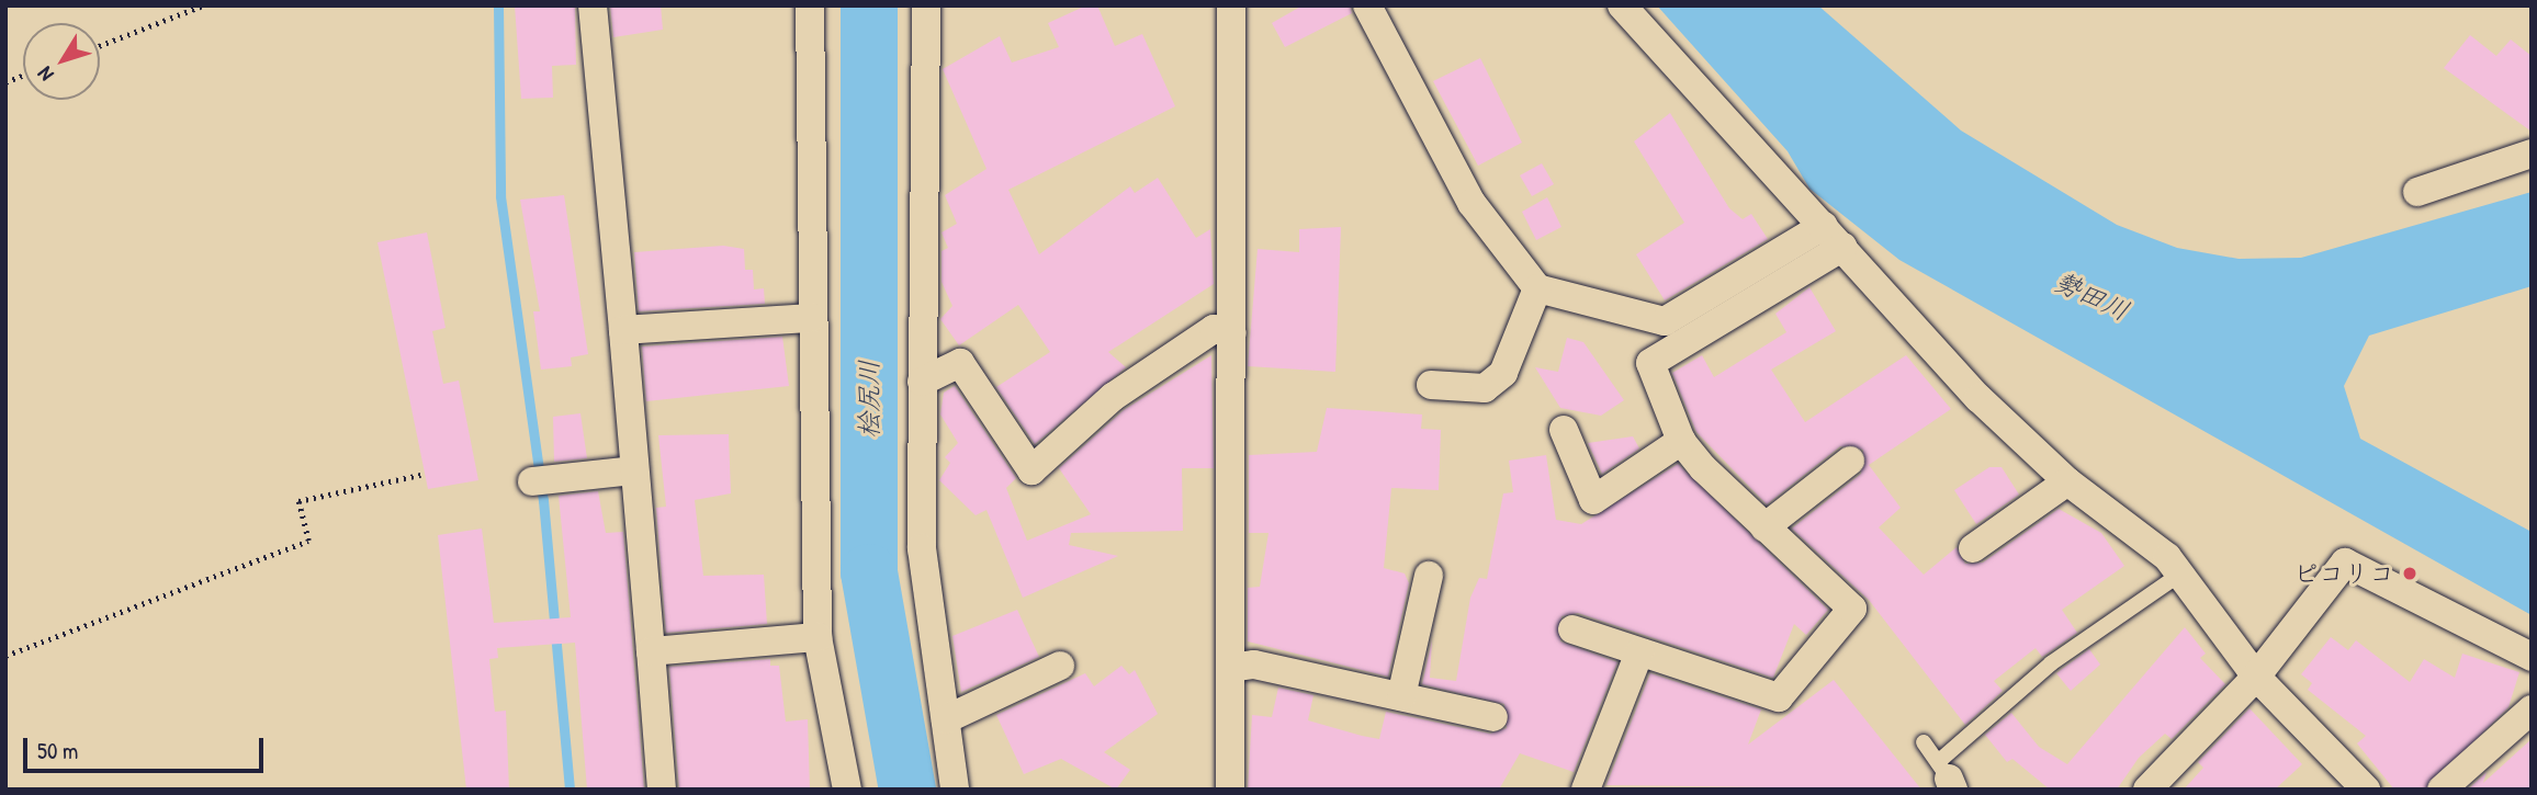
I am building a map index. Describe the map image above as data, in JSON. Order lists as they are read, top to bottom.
{
  "water": ["勢田川", "桧尻川"],
  "places": ["ピコリコ"],
  "scale_bar": "50 m",
  "north": "bottom left"
}
